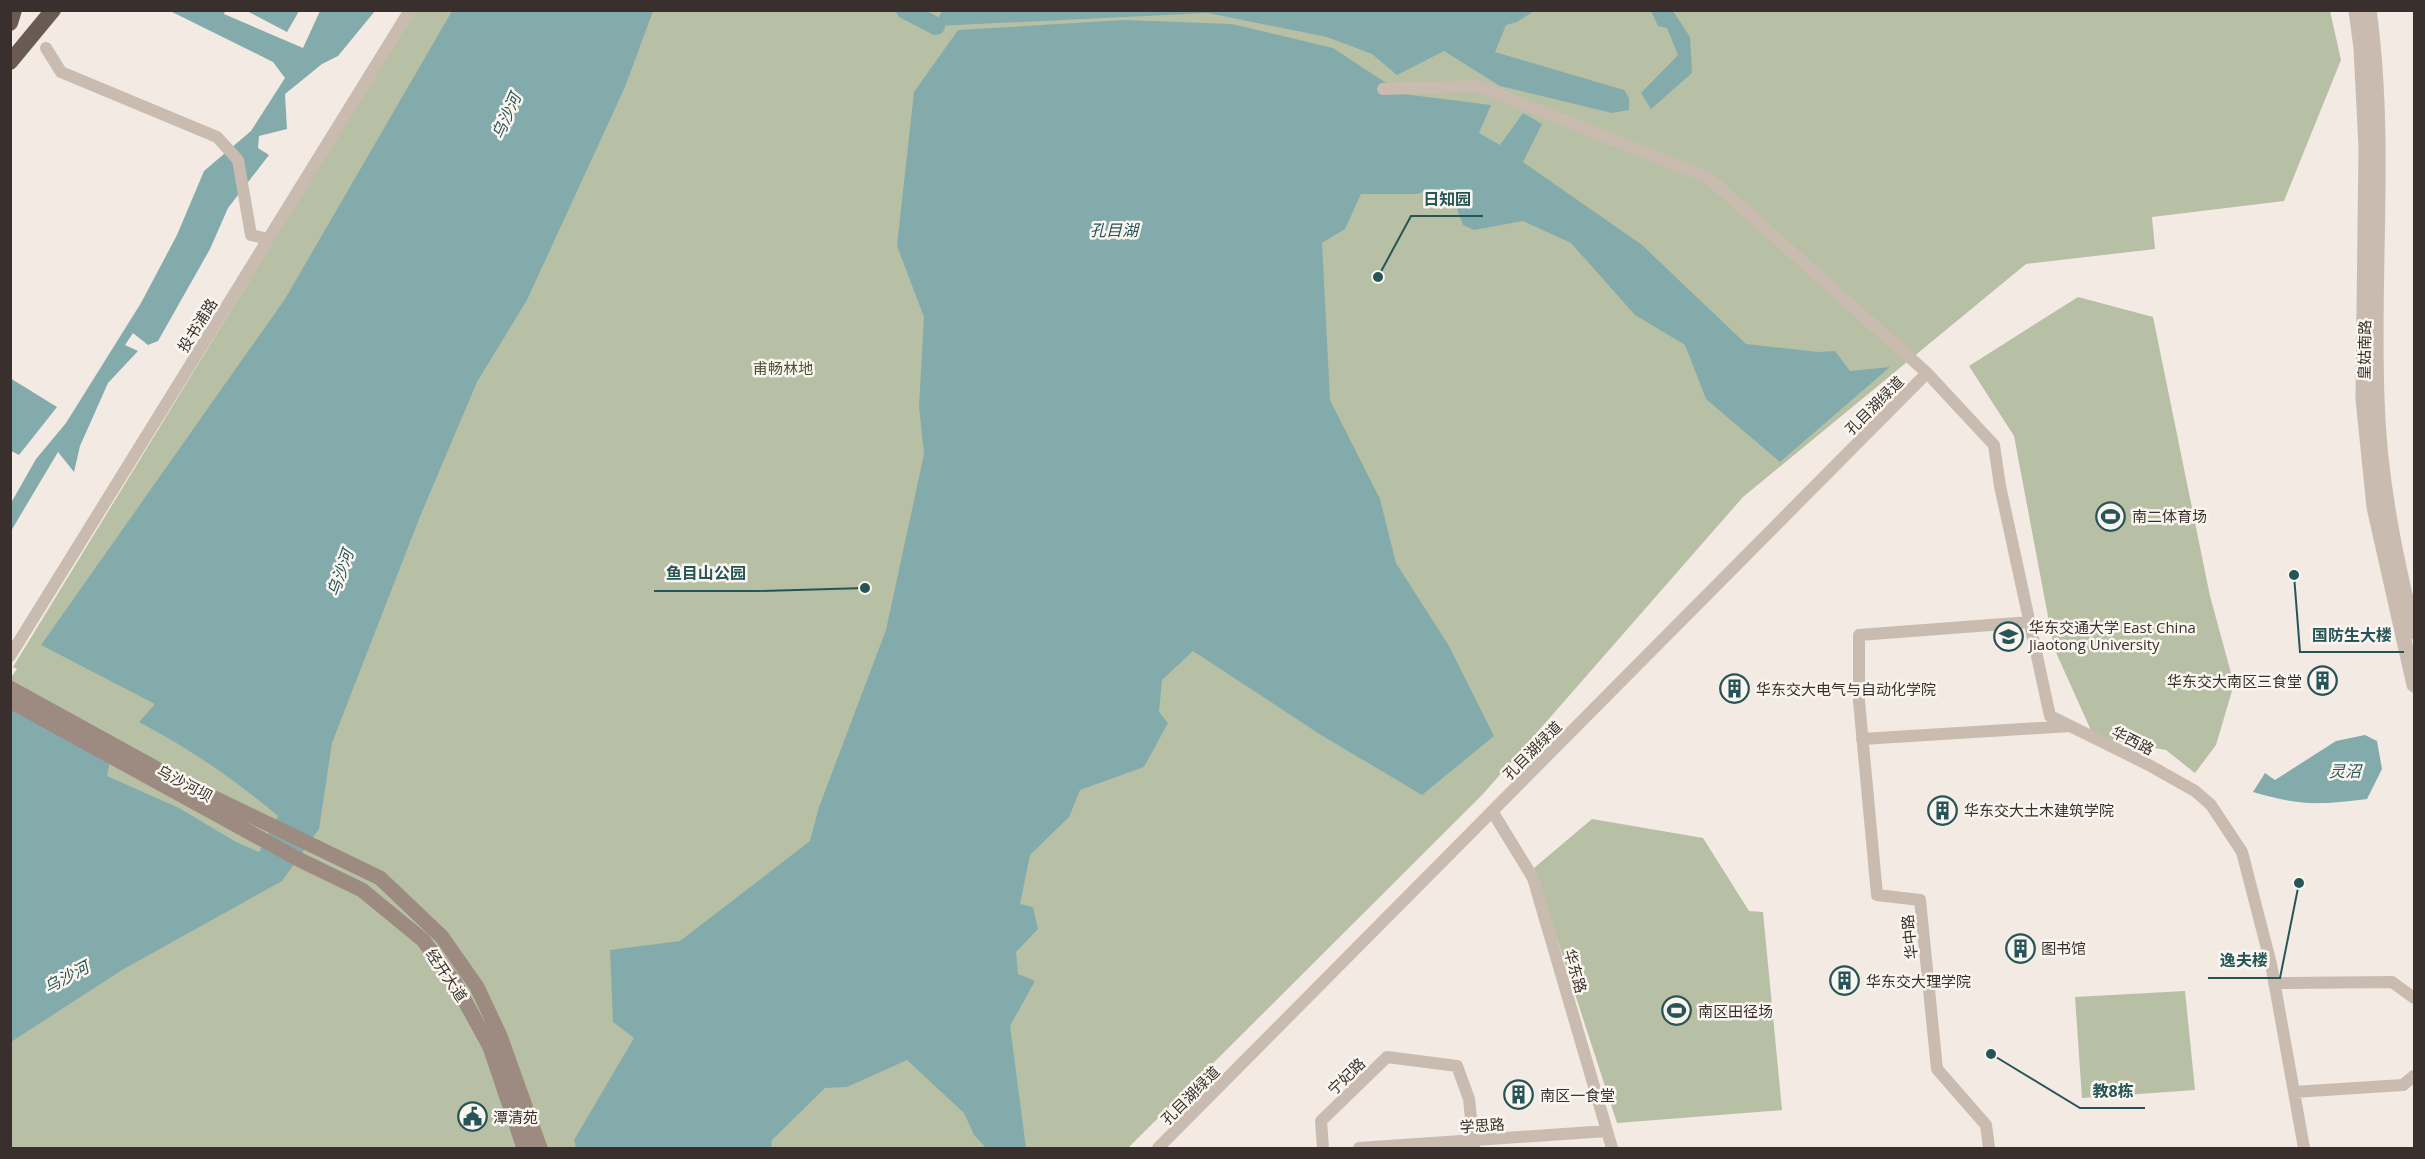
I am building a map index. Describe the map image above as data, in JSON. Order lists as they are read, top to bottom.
{
  "streets": {
    "main road": ["乌沙河坝", "经开大道"],
    "street": [
      "投书浦路",
      "皇姑南路",
      "孔目湖绿道",
      "华西路",
      "华中路",
      "华东路",
      "宁妃路",
      "学思路"
    ]
  },
  "crossings": [
    ["孔目湖绿道", "华西路"],
    ["孔目湖绿道", "华东路"],
    ["华西路", "华中路"],
    ["乌沙河坝", "经开大道"],
    ["华东路", "学思路"],
    ["宁妃路", "学思路"]
  ],
  "water": ["乌沙河", "孔目湖", "灵沼"],
  "parks": ["甫畅林地"],
  "places": {
    "other": [
      "日知园",
      "国防生大楼",
      "鱼目山公园",
      "逸夫楼",
      "教8栋"
    ],
    "sports": ["南二体育场", "南区田径场"],
    "school or university": ["华东交通大学 East China Jiaotong University"],
    "building": [
      "华东交大南区三食堂",
      "华东交大电气与自动化学院",
      "华东交大土木建筑学院",
      "图书馆",
      "华东交大理学院",
      "南区一食堂"
    ],
    "public building": ["潭清苑"]
  }
}
